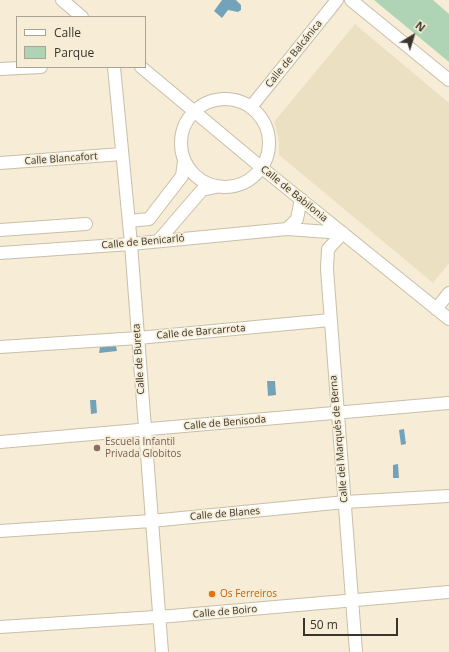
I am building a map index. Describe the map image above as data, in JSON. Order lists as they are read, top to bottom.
{
  "streets": {
    "street": [
      "Calle de Balcánica",
      "Calle Blancafort",
      "Calle de Babilonia",
      "Calle de Benicarló",
      "Calle de Barcarrota",
      "Calle de Bureta",
      "Calle de Benisoda",
      "Calle del Marqués de Berna",
      "Calle de Blanes",
      "Calle de Boiro"
    ]
  },
  "crossings": [
    ["Calle Blancafort", "Calle de Bureta"],
    ["Calle de Babilonia", "Calle de Benicarló"],
    ["Calle de Babilonia", "Calle del Marqués de Berna"],
    ["Calle de Benicarló", "Calle de Bureta"],
    ["Calle de Benicarló", "Calle del Marqués de Berna"],
    ["Calle de Barcarrota", "Calle de Bureta"],
    ["Calle de Barcarrota", "Calle del Marqués de Berna"],
    ["Calle de Bureta", "Calle de Benisoda"],
    ["Calle de Bureta", "Calle de Blanes"],
    ["Calle de Bureta", "Calle de Boiro"],
    ["Calle de Benisoda", "Calle del Marqués de Berna"],
    ["Calle del Marqués de Berna", "Calle de Blanes"],
    ["Calle del Marqués de Berna", "Calle de Boiro"]
  ],
  "places": ["Escuela Infantil Privada Globitos", "Os Ferreiros"],
  "legend": ["Calle", "Parque"],
  "scale_bar": "50 m",
  "north": "top right"
}
